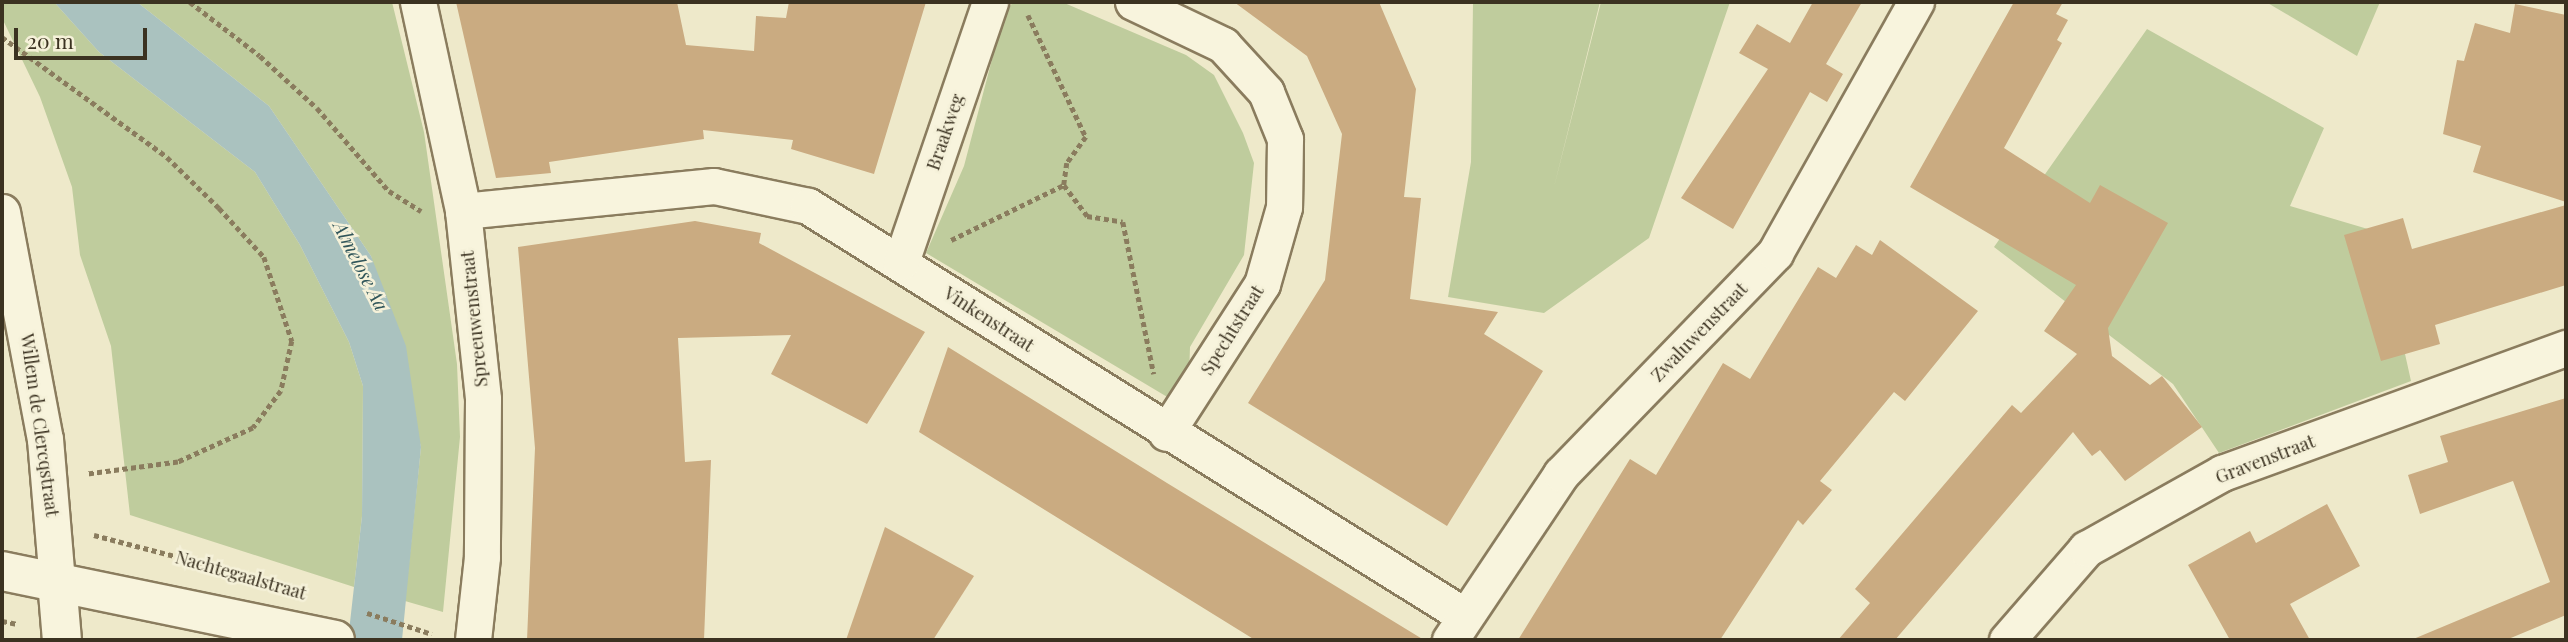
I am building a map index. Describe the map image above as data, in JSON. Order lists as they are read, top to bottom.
{
  "streets": {
    "street": [
      "Braakweg",
      "Spreeuwenstraat",
      "Vinkenstraat",
      "Spechtstraat",
      "Zwaluwenstraat",
      "Willem de Clercqstraat",
      "Gravenstraat"
    ],
    "path": ["Nachtegaalstraat"]
  },
  "crossings": [
    ["Braakweg", "Vinkenstraat"],
    ["Spreeuwenstraat", "Vinkenstraat"],
    ["Vinkenstraat", "Spechtstraat"],
    ["Vinkenstraat", "Zwaluwenstraat"],
    ["Willem de Clercqstraat", "Nachtegaalstraat"]
  ],
  "water": ["Almelose Aa"],
  "scale_bar": "20 m"
}
